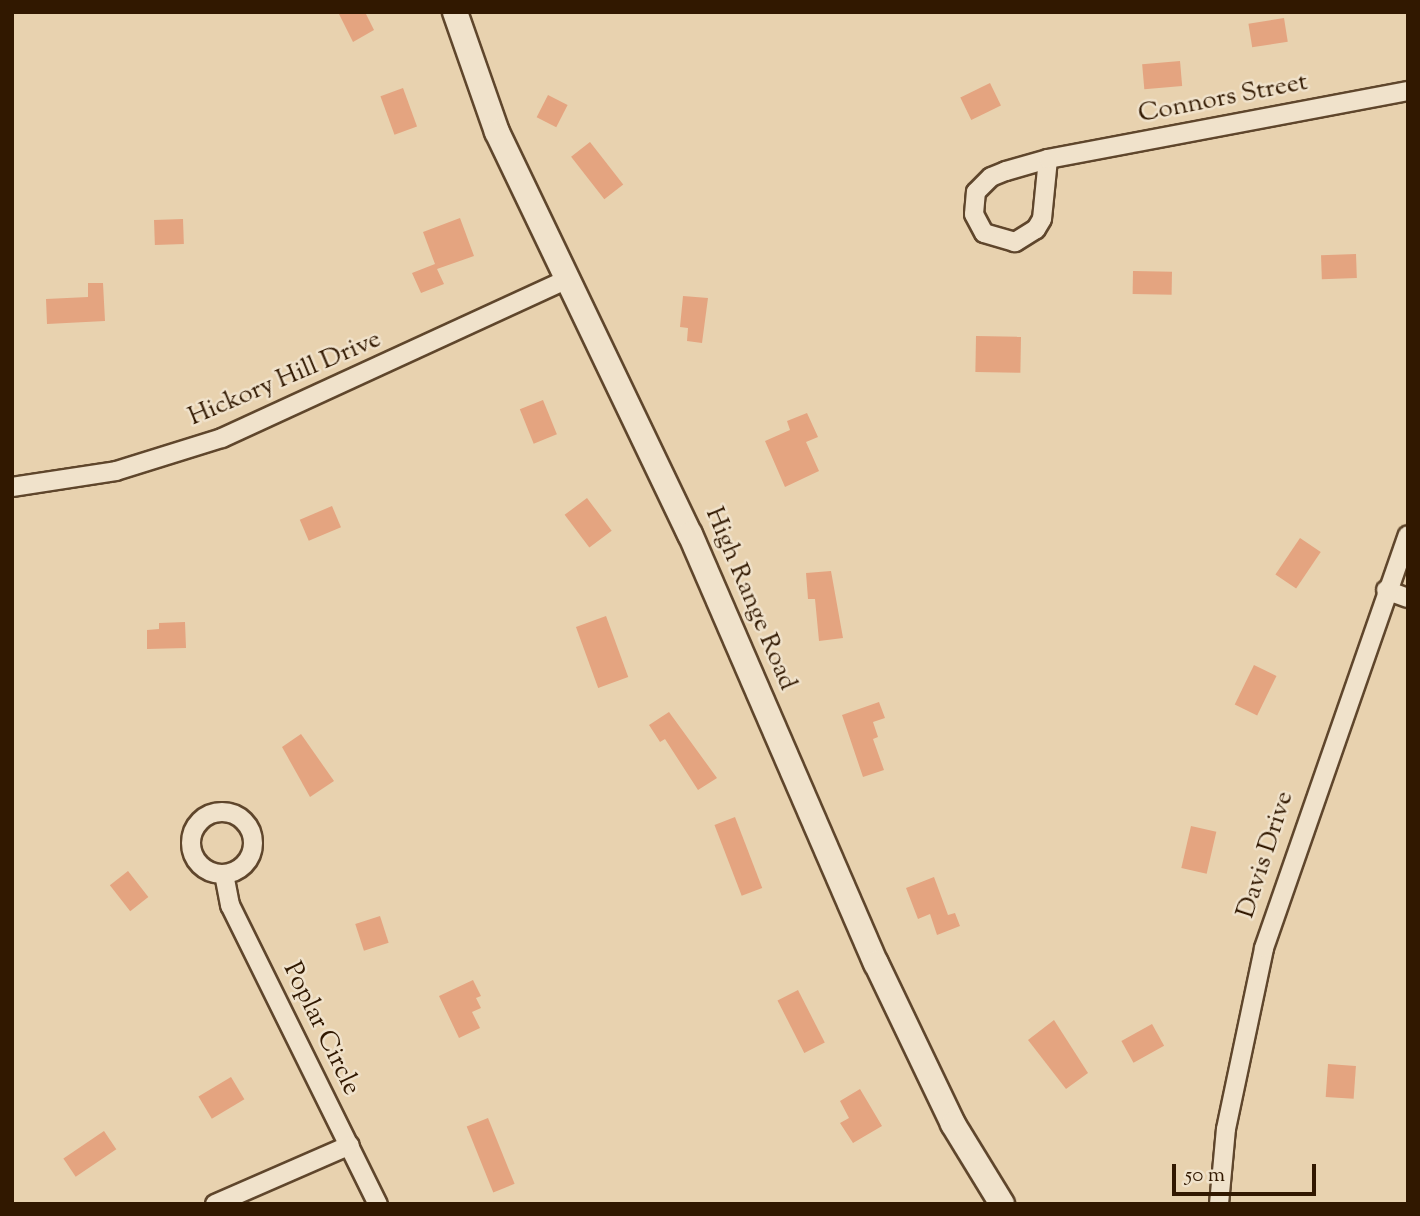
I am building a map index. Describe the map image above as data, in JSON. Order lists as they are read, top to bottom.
{
  "streets": {
    "street": [
      "Connors Street",
      "Hickory Hill Drive",
      "High Range Road",
      "Davis Drive",
      "Poplar Circle"
    ]
  },
  "crossings": [
    ["Hickory Hill Drive", "High Range Road"]
  ],
  "scale_bar": "50 m"
}
